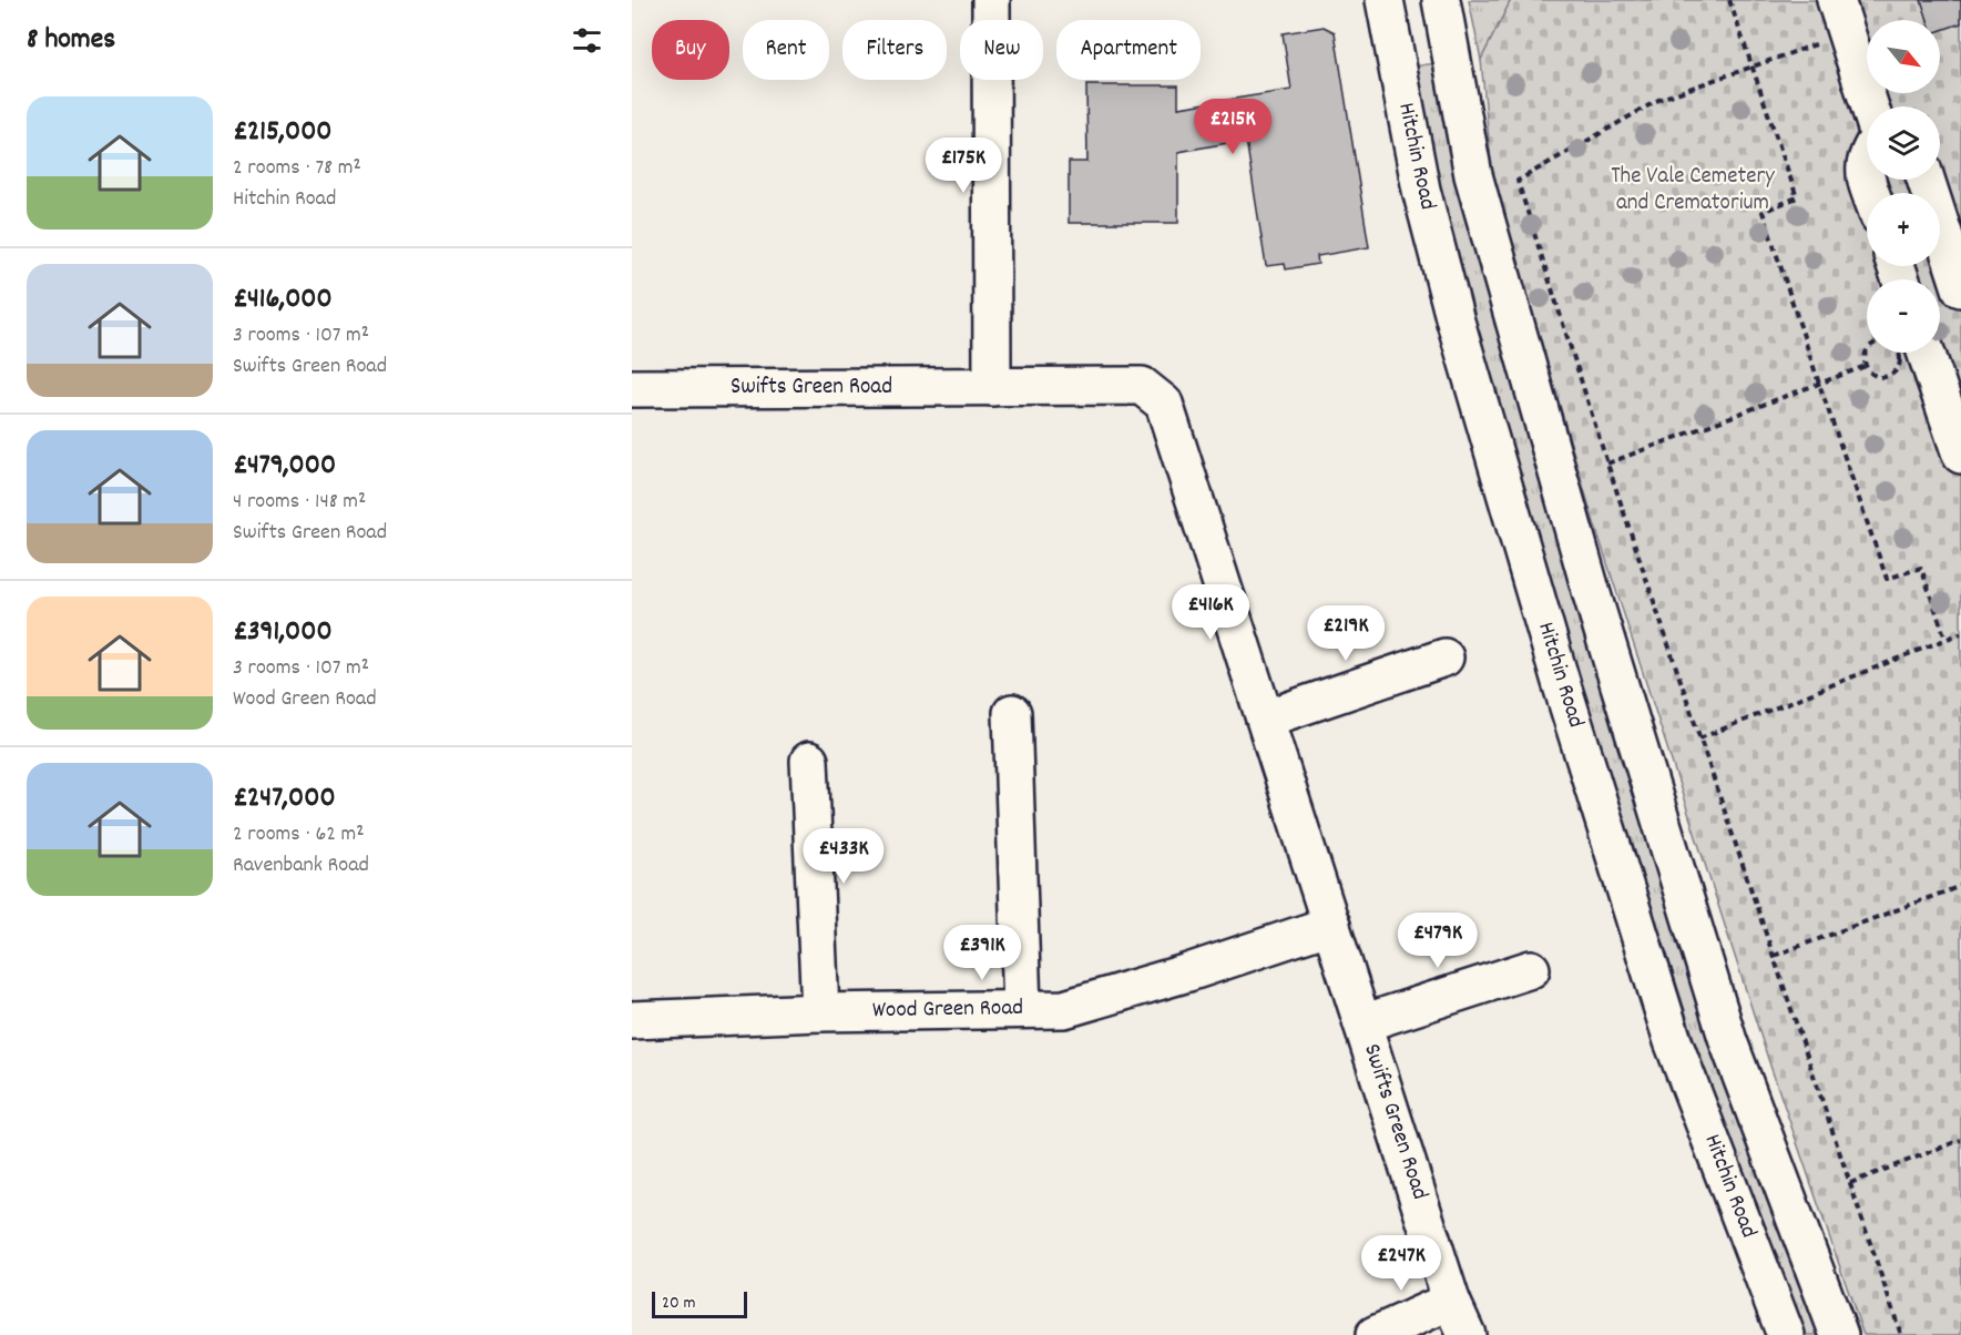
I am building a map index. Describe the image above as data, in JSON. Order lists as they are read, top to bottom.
{
  "streets": {
    "street": ["Hitchin Road", "Swifts Green Road", "Wood Green Road"]
  },
  "crossings": [
    ["Swifts Green Road", "Wood Green Road"]
  ],
  "parks": ["The Vale Cemetery and Crematorium"],
  "scale_bar": "20 m",
  "north": "bottom right",
  "page": {
    "heading": "8 homes",
    "map_buttons": ["+", "−"],
    "chip": [
      "Buy",
      "Rent",
      "Filters",
      "New",
      "Apartment"
    ],
    "list": [
      {
        "name": "£215,000",
        "note": "2 rooms · 78 m² · Hitchin Road"
      },
      {
        "name": "£416,000",
        "note": "3 rooms · 107 m² · Swifts Green Road"
      },
      {
        "name": "£479,000",
        "note": "4 rooms · 148 m² · Swifts Green Road"
      },
      {
        "name": "£391,000",
        "note": "3 rooms · 107 m² · Wood Green Road"
      },
      {
        "name": "£247,000",
        "note": "2 rooms · 62 m² · Ravenbank Road"
      }
    ],
    "price": [
      "£215K",
      "£175K",
      "£416K",
      "£219K",
      "£433K",
      "£479K",
      "£391K",
      "£247K"
    ],
    "scale": "20 m"
  }
}
